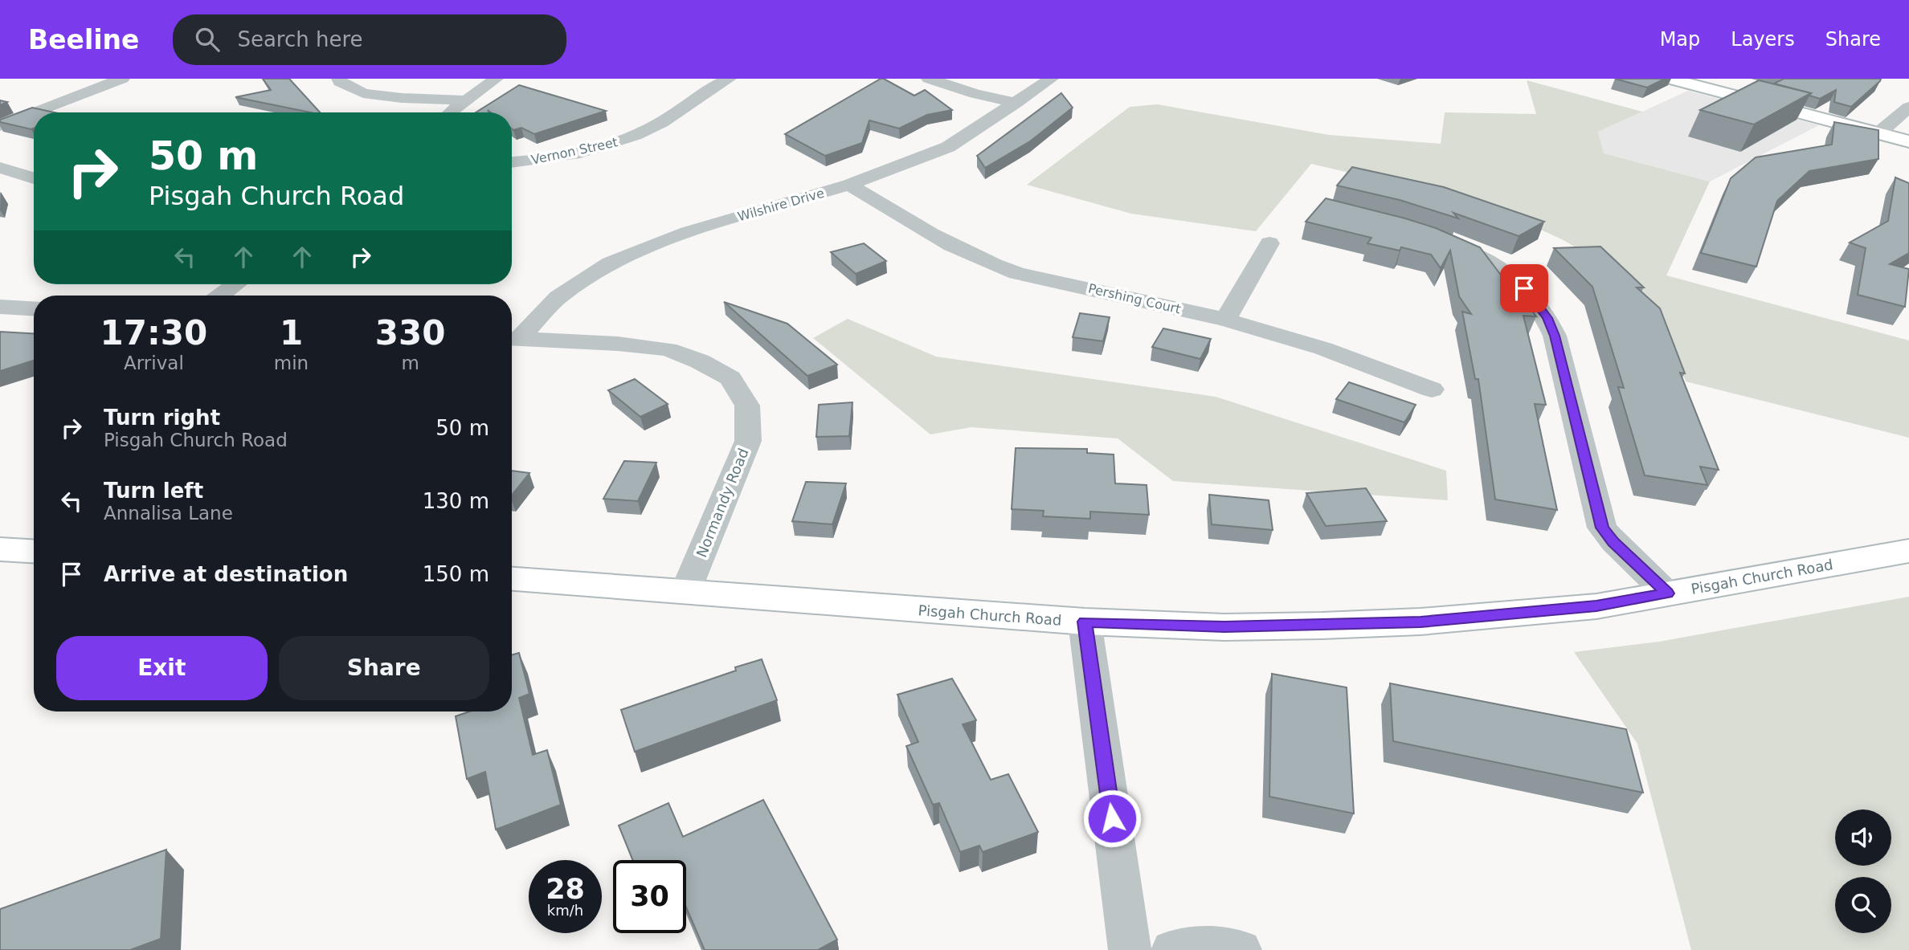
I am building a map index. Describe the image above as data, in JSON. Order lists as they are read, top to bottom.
{
  "streets": {
    "main road": ["Pisgah Church Road"],
    "street": [
      "Vernon Street",
      "Wilshire Drive",
      "Pershing Court",
      "Normandy Road"
    ]
  },
  "crossings": [
    ["Wilshire Drive", "Pershing Court"],
    ["Normandy Road", "Pisgah Church Road"]
  ],
  "page": {
    "header": "Beeline",
    "search": "Search here",
    "nav": ["Map", "Layers", "Share"],
    "turn": ["50 m", "Pisgah Church Road"],
    "eta": [
      "17:30",
      "Arrival",
      "1",
      "min",
      "330",
      "m"
    ],
    "list": [
      {
        "name": "Turn right",
        "note": "Pisgah Church Road",
        "value": "50 m"
      },
      {
        "name": "Turn left",
        "note": "Annalisa Lane",
        "value": "130 m"
      },
      {
        "name": "Arrive at destination",
        "value": "150 m"
      }
    ],
    "buttons": ["Exit", "Share"],
    "speed": "28 km/h",
    "limit": "30"
  }
}
